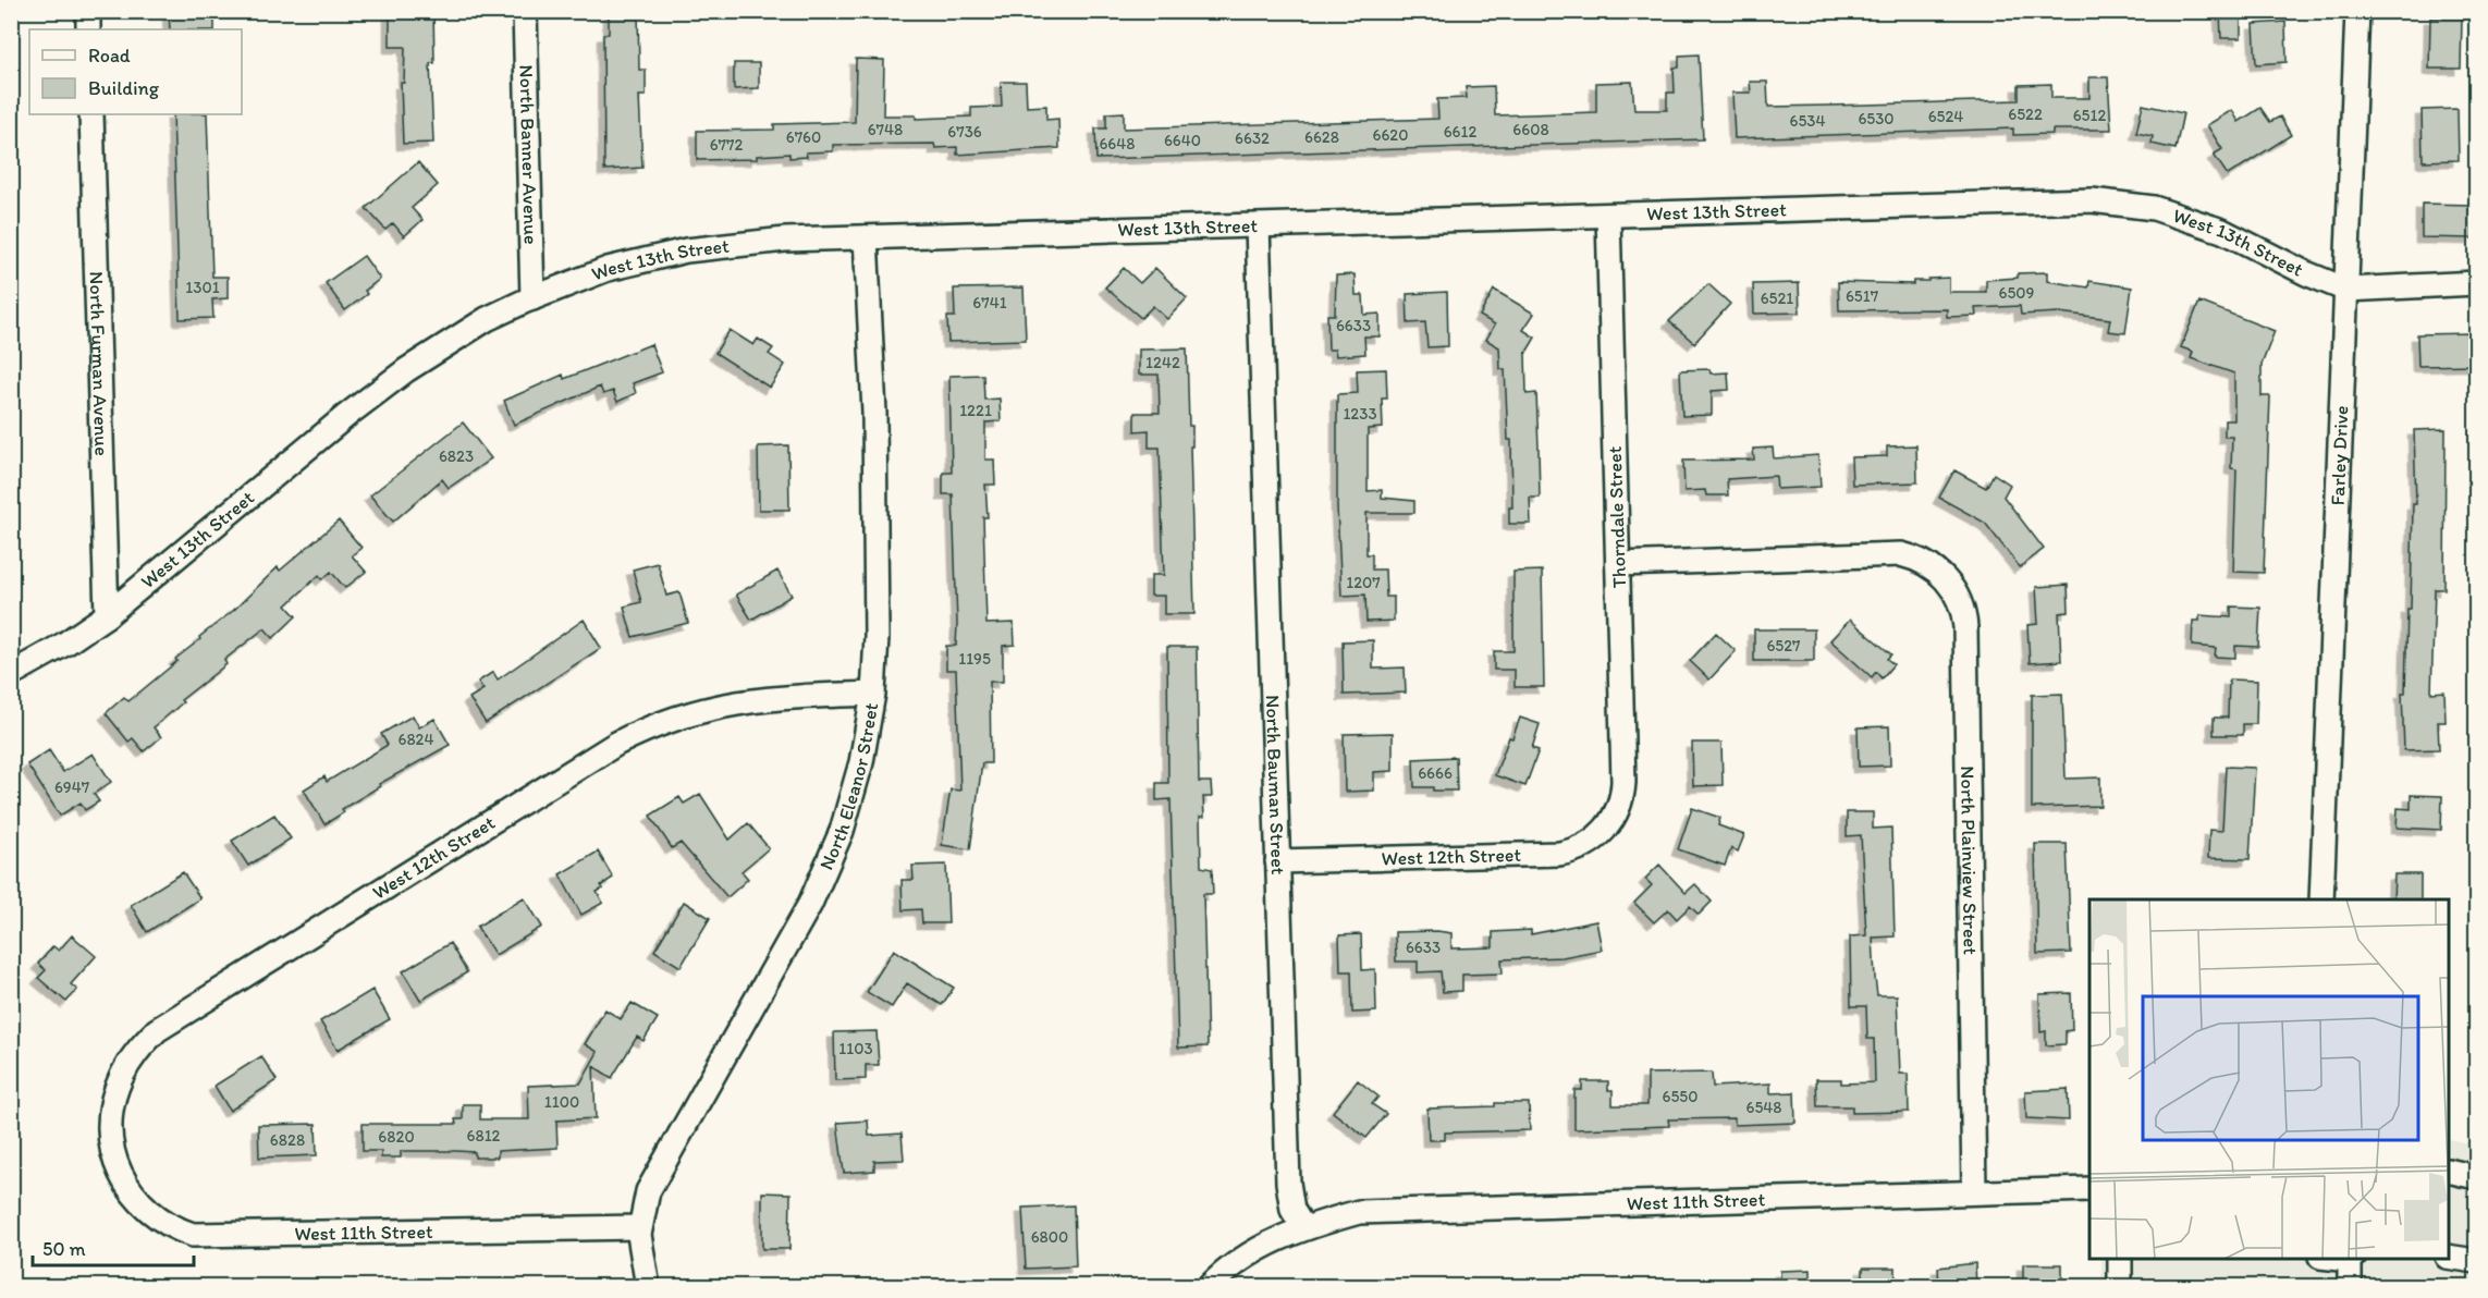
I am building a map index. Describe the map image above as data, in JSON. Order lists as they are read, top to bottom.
{
  "streets": {
    "street": [
      "North Banner Avenue",
      "West 13th Street",
      "North Furman Avenue",
      "Farley Drive",
      "Thorndale Street",
      "North Eleanor Street",
      "North Bauman Street",
      "West 12th Street",
      "North Plainview Street",
      "West 11th Street"
    ]
  },
  "crossings": [
    ["North Banner Avenue", "West 13th Street"],
    ["West 13th Street", "North Furman Avenue"],
    ["West 13th Street", "Farley Drive"],
    ["West 13th Street", "Thorndale Street"],
    ["West 13th Street", "North Eleanor Street"],
    ["West 13th Street", "North Bauman Street"],
    ["Thorndale Street", "West 12th Street"],
    ["Thorndale Street", "North Plainview Street"],
    ["North Eleanor Street", "West 12th Street"],
    ["North Eleanor Street", "West 11th Street"],
    ["North Bauman Street", "West 12th Street"],
    ["North Bauman Street", "West 11th Street"],
    ["West 12th Street", "West 11th Street"],
    ["North Plainview Street", "West 11th Street"]
  ],
  "house_numbers": [
    "6522",
    "6512",
    "6524",
    "6530",
    "6534",
    "6748",
    "6608",
    "6736",
    "6612",
    "6620",
    "6760",
    "6628",
    "6632",
    "6640",
    "6648",
    "6772",
    "1301",
    "6509",
    "6517",
    "6521",
    "6741",
    "6633",
    "1242",
    "1221",
    "1233",
    "6823",
    "1207",
    "6527",
    "1195",
    "6824",
    "6666",
    "6947",
    "6633",
    "1103",
    "6550",
    "1100",
    "6548",
    "6812",
    "6820",
    "6828",
    "6800"
  ],
  "legend": ["Road", "Building"],
  "scale_bar": "50 m"
}
